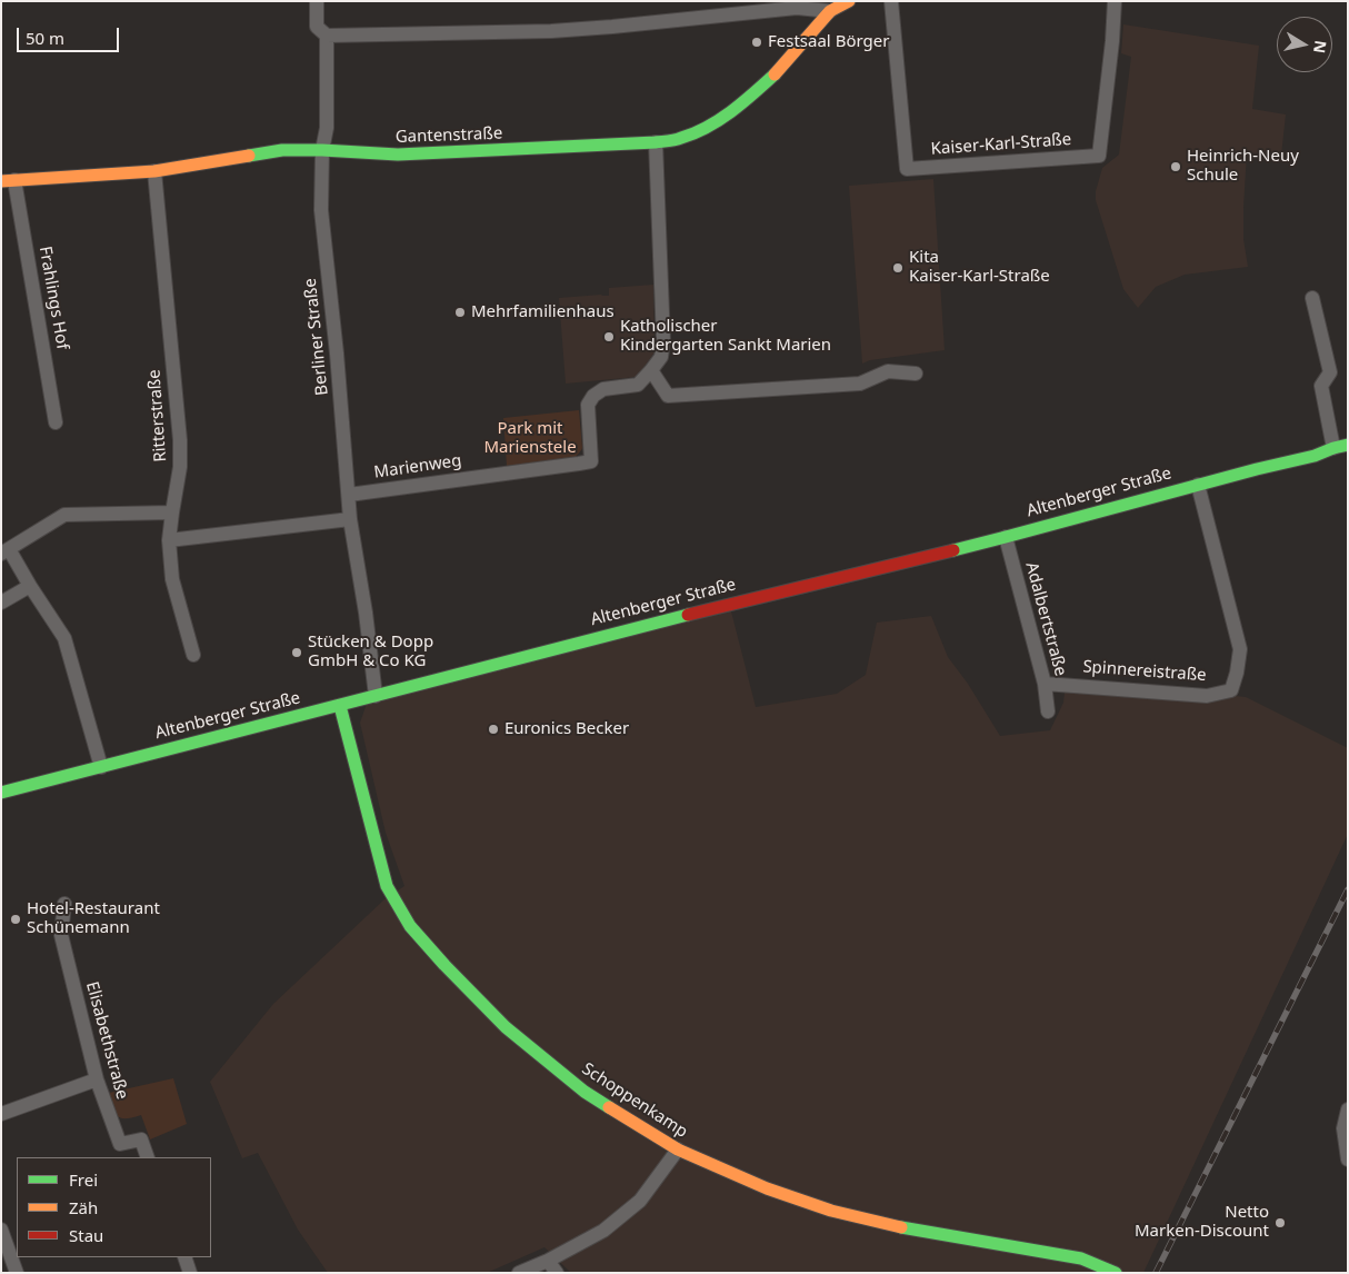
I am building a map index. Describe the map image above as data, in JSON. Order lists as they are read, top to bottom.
{
  "streets": {
    "street": [
      "Gantenstraße",
      "Kaiser-Karl-Straße",
      "Frahlings Hof",
      "Berliner Straße",
      "Ritterstraße",
      "Marienweg",
      "Altenberger Straße",
      "Adalbertstraße",
      "Spinnereistraße",
      "Elisabethstraße",
      "Schoppenkamp"
    ]
  },
  "crossings": [
    ["Gantenstraße", "Frahlings Hof"],
    ["Gantenstraße", "Berliner Straße"],
    ["Gantenstraße", "Ritterstraße"],
    ["Gantenstraße", "Marienweg"],
    ["Berliner Straße", "Marienweg"],
    ["Berliner Straße", "Altenberger Straße"],
    ["Altenberger Straße", "Adalbertstraße"],
    ["Altenberger Straße", "Spinnereistraße"],
    ["Altenberger Straße", "Schoppenkamp"],
    ["Adalbertstraße", "Spinnereistraße"]
  ],
  "parks": ["Park mit Marienstele"],
  "places": [
    "Festsaal Börger",
    "Heinrich-Neuy Schule",
    "Kita Kaiser-Karl-Straße",
    "Mehrfamilienhaus",
    "Katholischer Kindergarten Sankt Marien",
    "Stücken & Dopp GmbH & Co KG",
    "Euronics Becker",
    "Hotel-Restaurant Schünemann",
    "Netto Marken-Discount"
  ],
  "legend": ["Frei", "Zäh", "Stau"],
  "scale_bar": "50 m",
  "north": "right"
}
